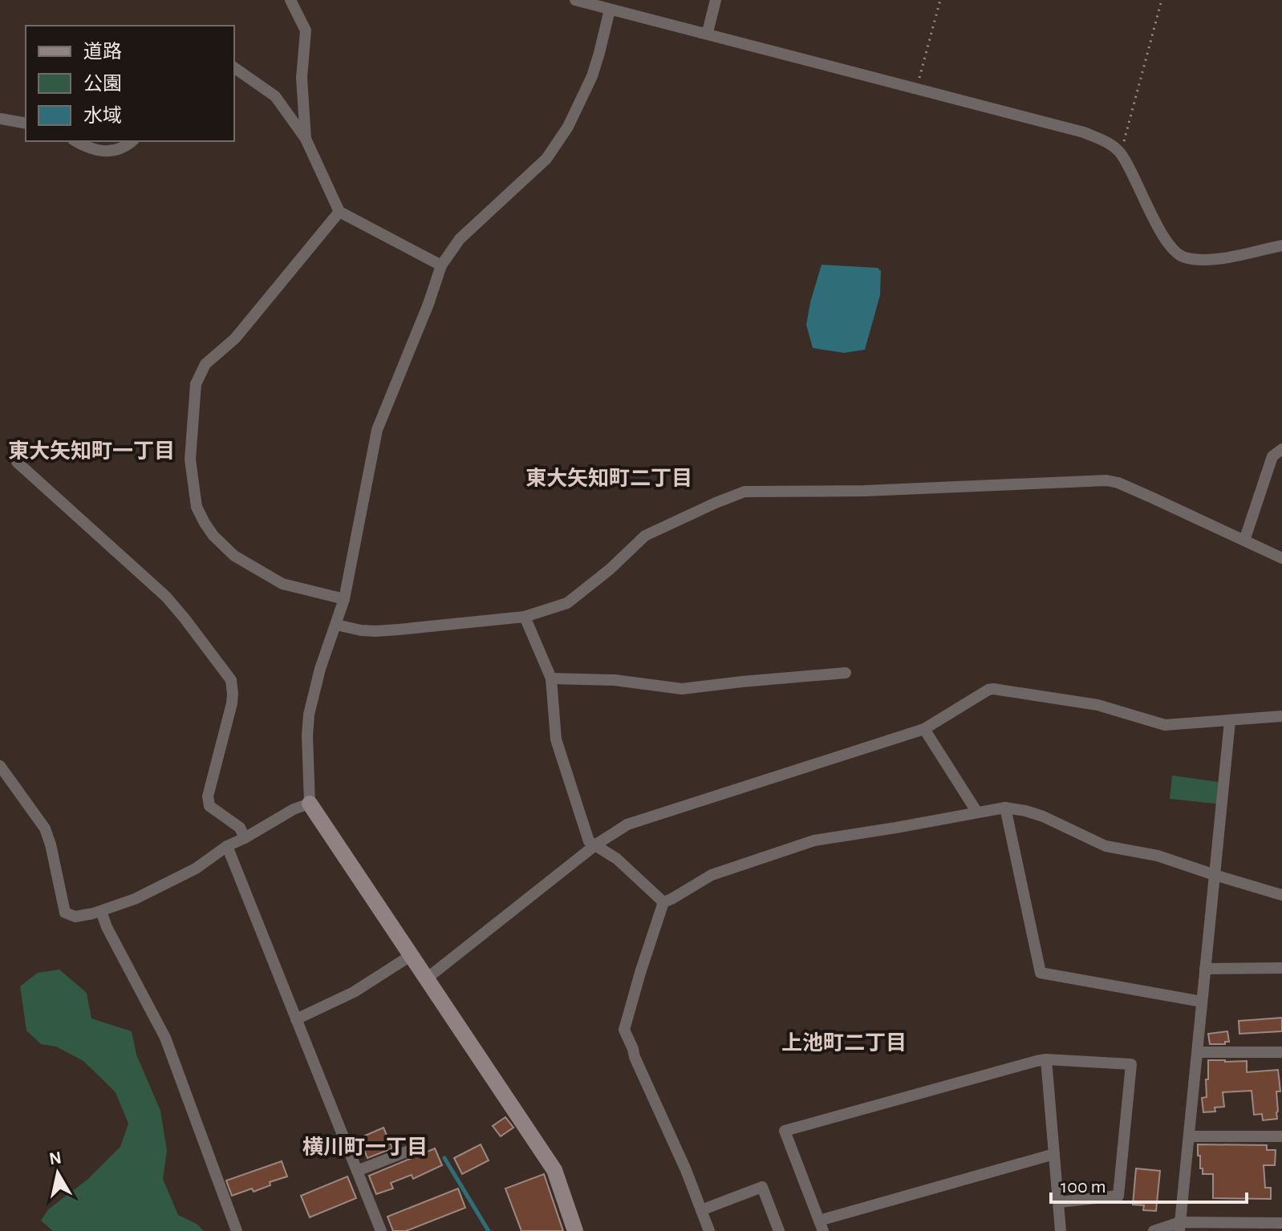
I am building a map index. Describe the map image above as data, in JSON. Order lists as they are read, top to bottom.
{
  "districts": [
    "東大矢知町一丁目",
    "東大矢知町二丁目",
    "上池町二丁目",
    "横川町一丁目"
  ],
  "legend": ["道路", "公園", "水域"],
  "scale_bar": "100 m",
  "north": "top"
}
